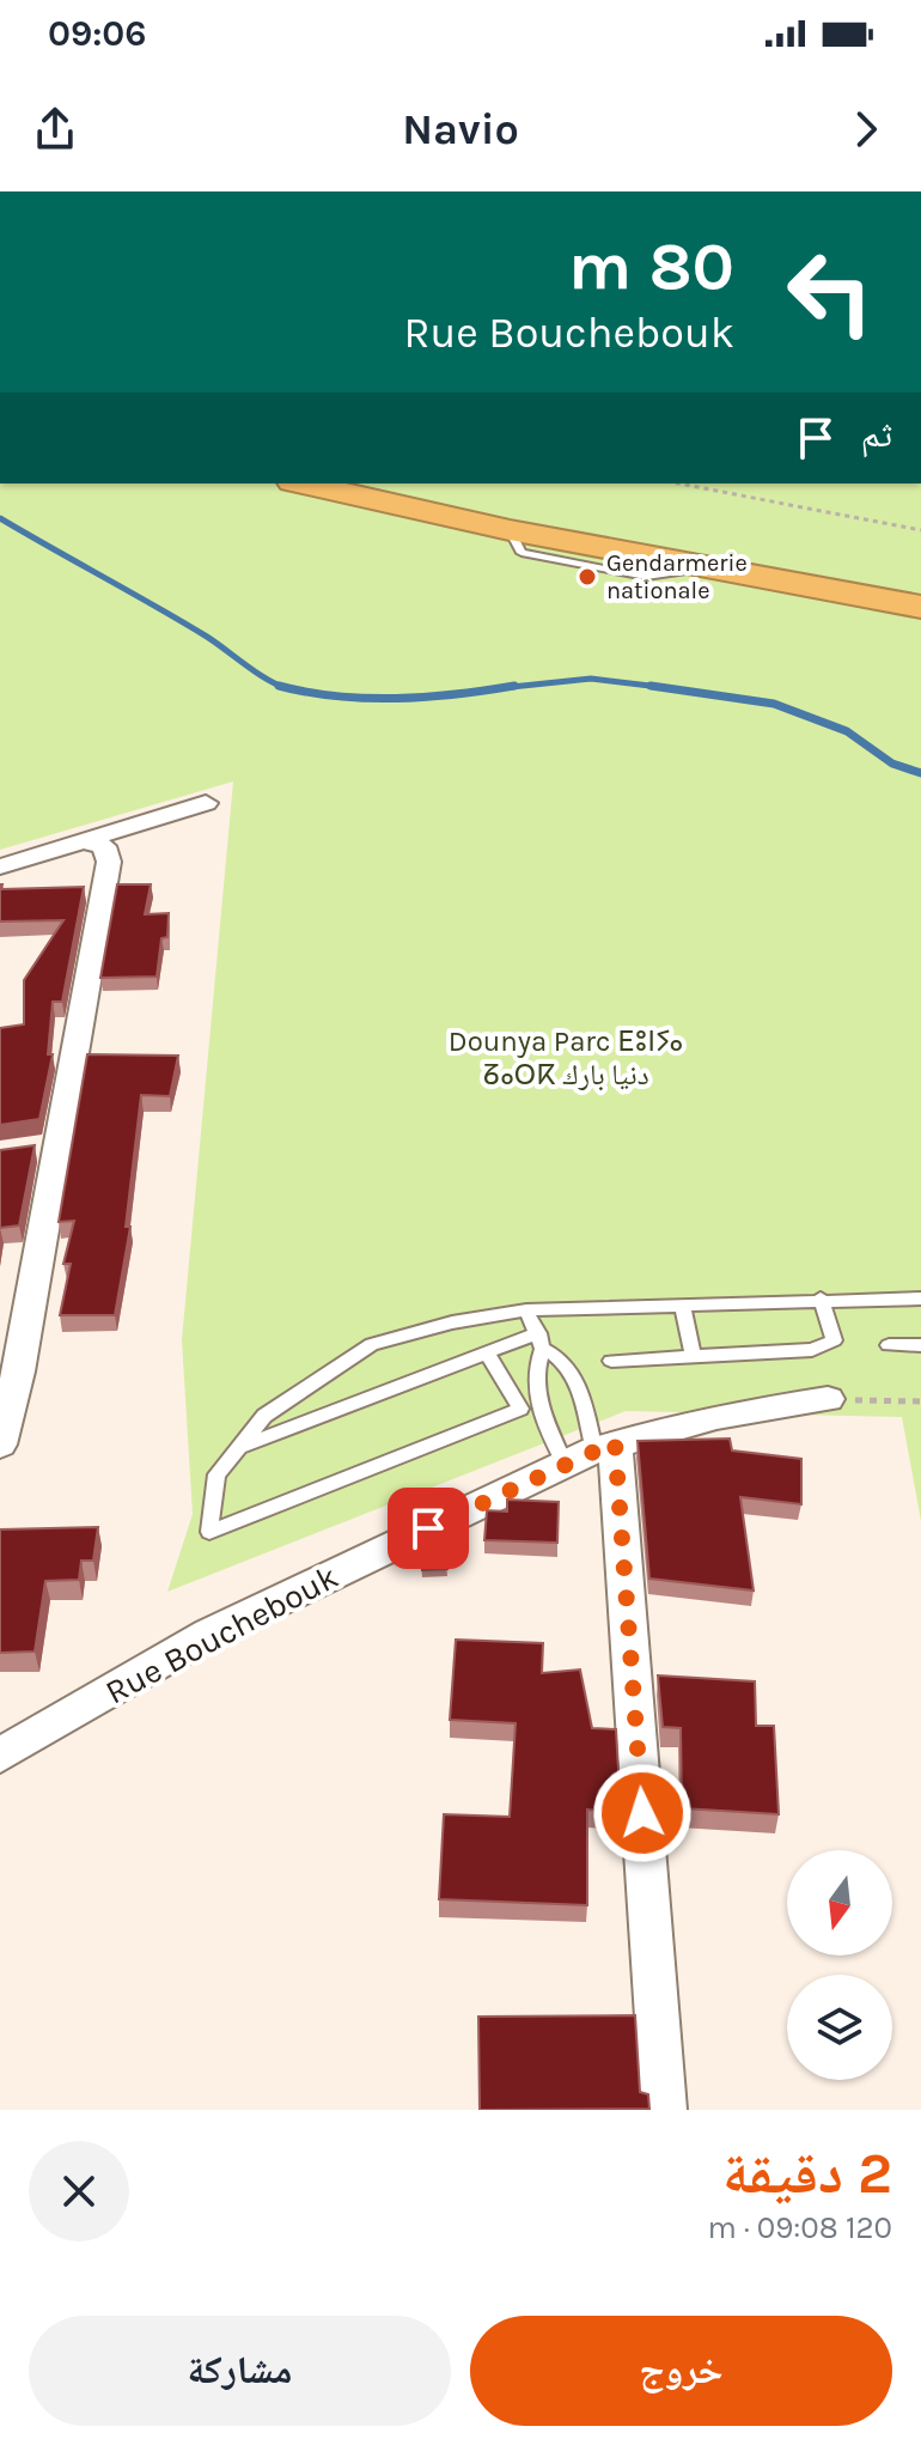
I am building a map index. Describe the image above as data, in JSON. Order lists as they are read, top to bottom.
{
  "streets": {
    "street": ["Rue Bouchebouk"]
  },
  "parks": ["Dounya Parc ⴹⵓⵏⵢⴰ ⵒⴰⵔⴽ دنيا بارك"],
  "places": ["Gendarmerie nationale"],
  "north": "bottom",
  "page": {
    "status": "09:06",
    "header": "Navio",
    "turn": ["80 m", "Rue Bouchebouk"],
    "then": "ثم",
    "heading": ["2 دقيقة", "120 m · 09:08"],
    "buttons": ["خروج", "مشاركة"]
  }
}
